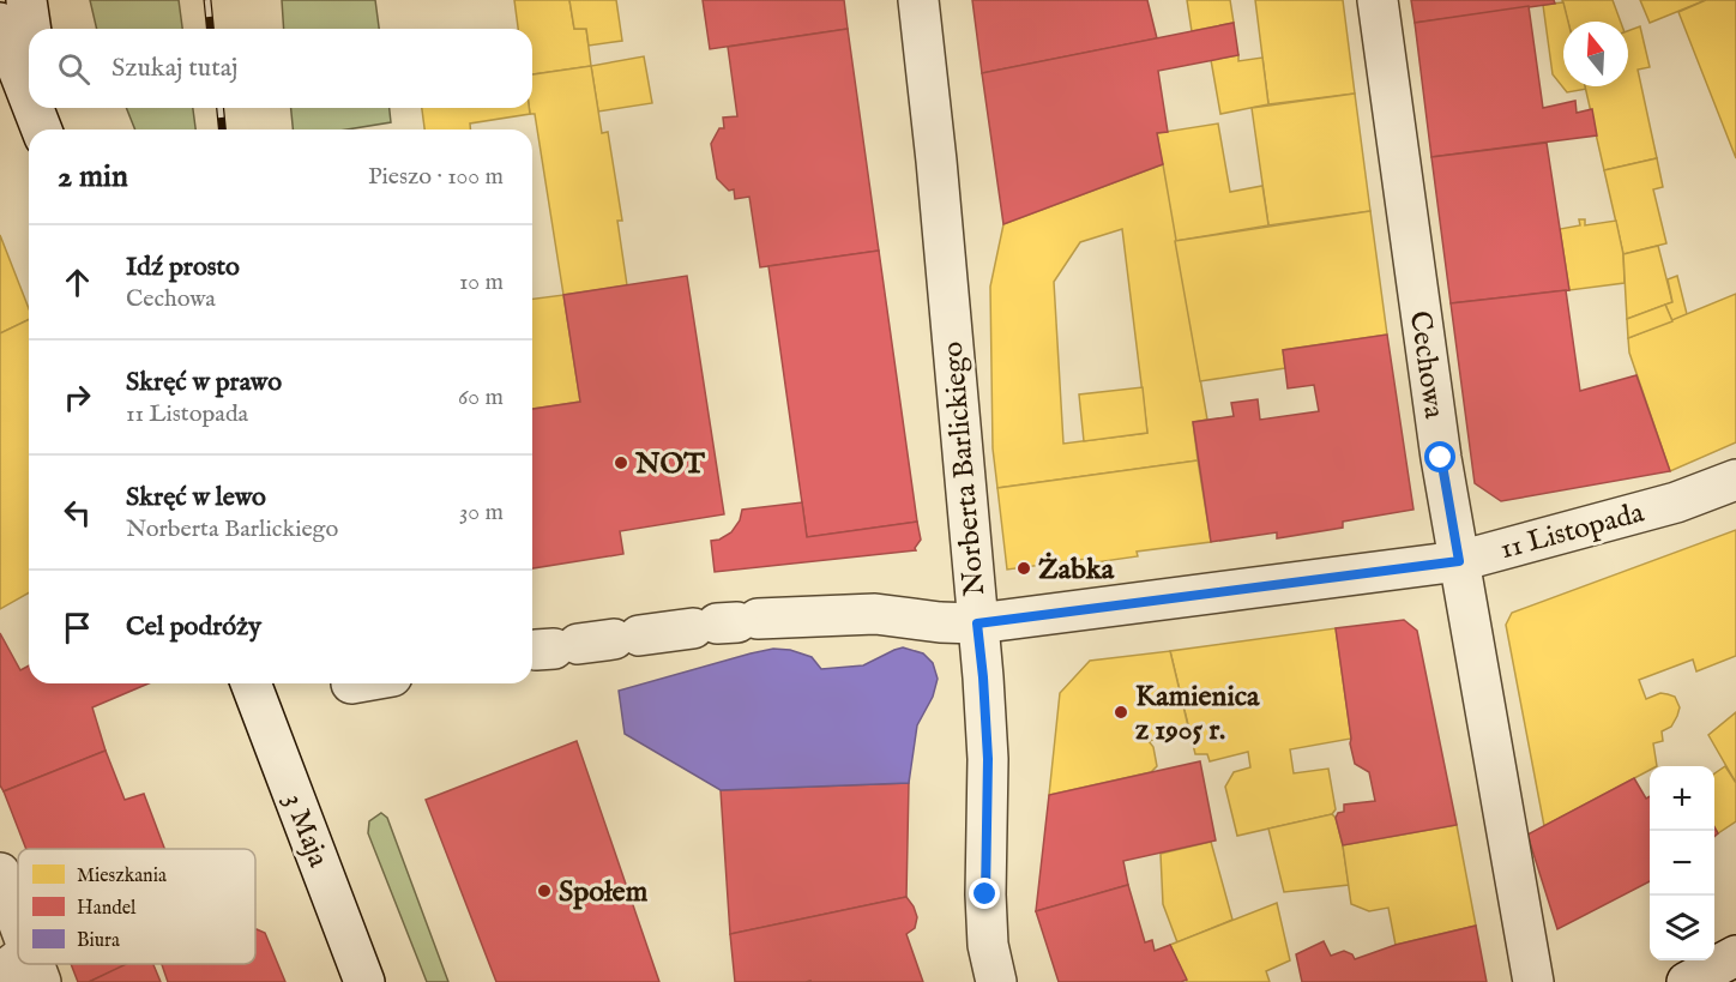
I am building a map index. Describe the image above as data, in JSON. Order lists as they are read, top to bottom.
{
  "streets": {
    "street": [
      "Cechowa",
      "Norberta Barlickiego",
      "11 Listopada",
      "3 Maja"
    ]
  },
  "crossings": [
    ["Cechowa", "11 Listopada"],
    ["Norberta Barlickiego", "11 Listopada"]
  ],
  "places": [
    "NOT",
    "Żabka",
    "Kamienica z 1905 r.",
    "Społem"
  ],
  "legend": ["Mieszkania", "Handel", "Biura"],
  "north": "top",
  "page": {
    "search": "Szukaj tutaj",
    "heading": ["2 min", "Pieszo · 100 m"],
    "list": [
      ["Idź prosto", "Cechowa", "10 m"],
      ["Skręć w prawo", "11 Listopada", "60 m"],
      ["Skręć w lewo", "Norberta Barlickiego", "30 m"],
      "Cel podróży"
    ],
    "map_buttons": ["+", "−"]
  }
}
